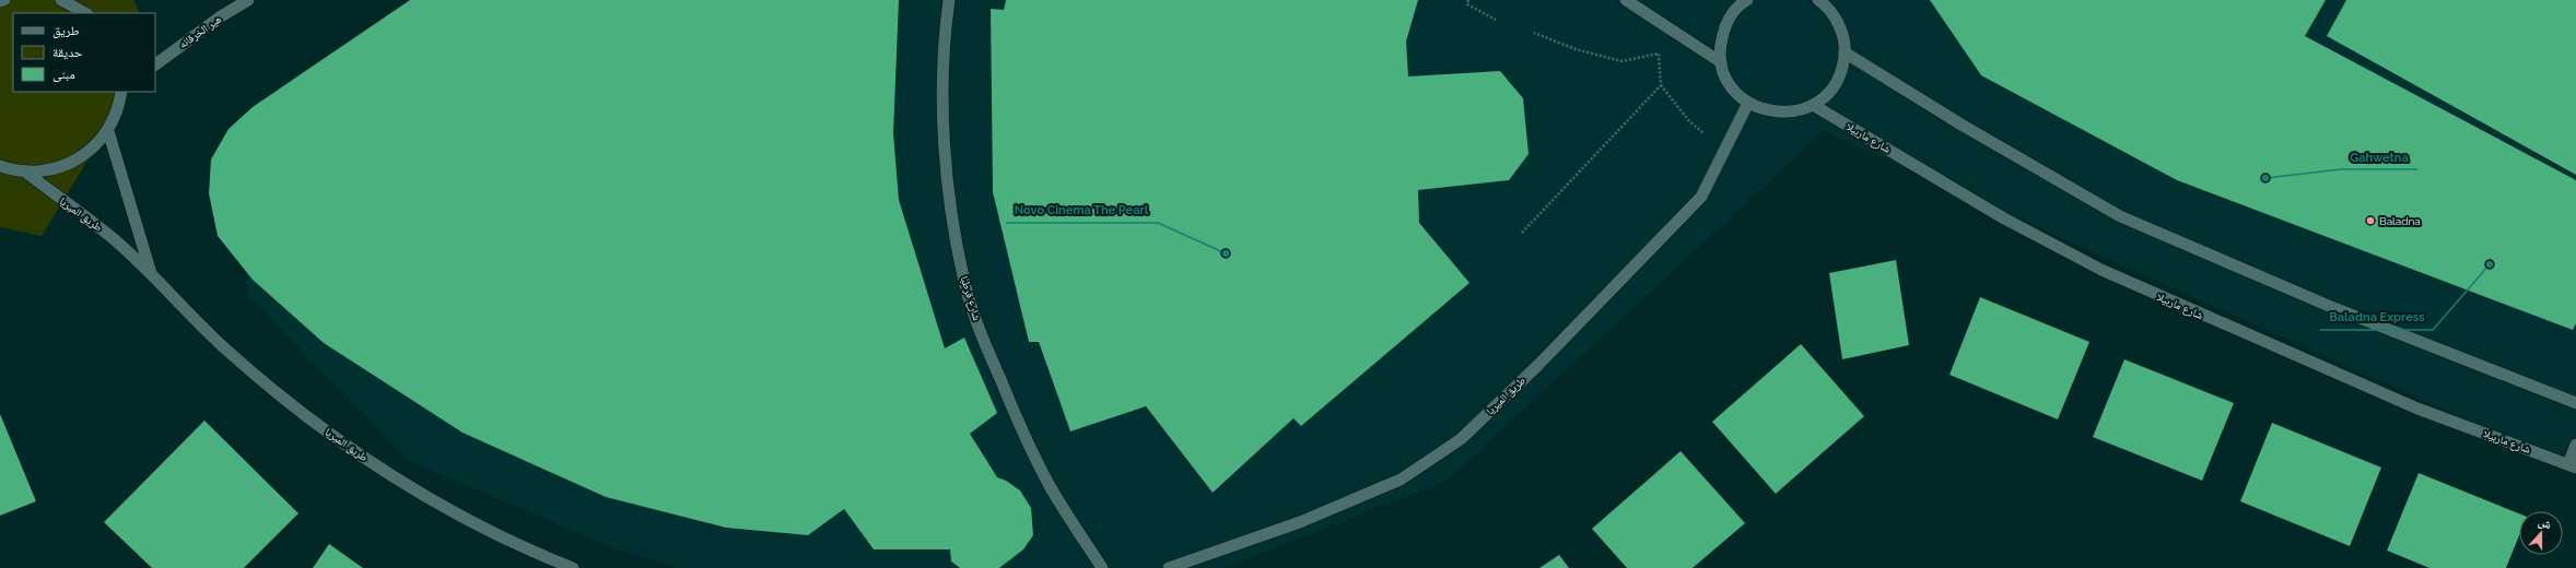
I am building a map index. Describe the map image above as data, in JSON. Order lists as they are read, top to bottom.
{
  "streets": {
    "street": [
      "هير الخرقانه",
      "شارع ماربيلا",
      "طريق الميريا",
      "شارع قرطبا"
    ]
  },
  "places": [
    "Gahwetna",
    "Baladna",
    "Novo Cinema The Pearl",
    "Baladna Express"
  ],
  "legend": ["طريق", "حديقة", "مبنى"],
  "north": "top"
}
